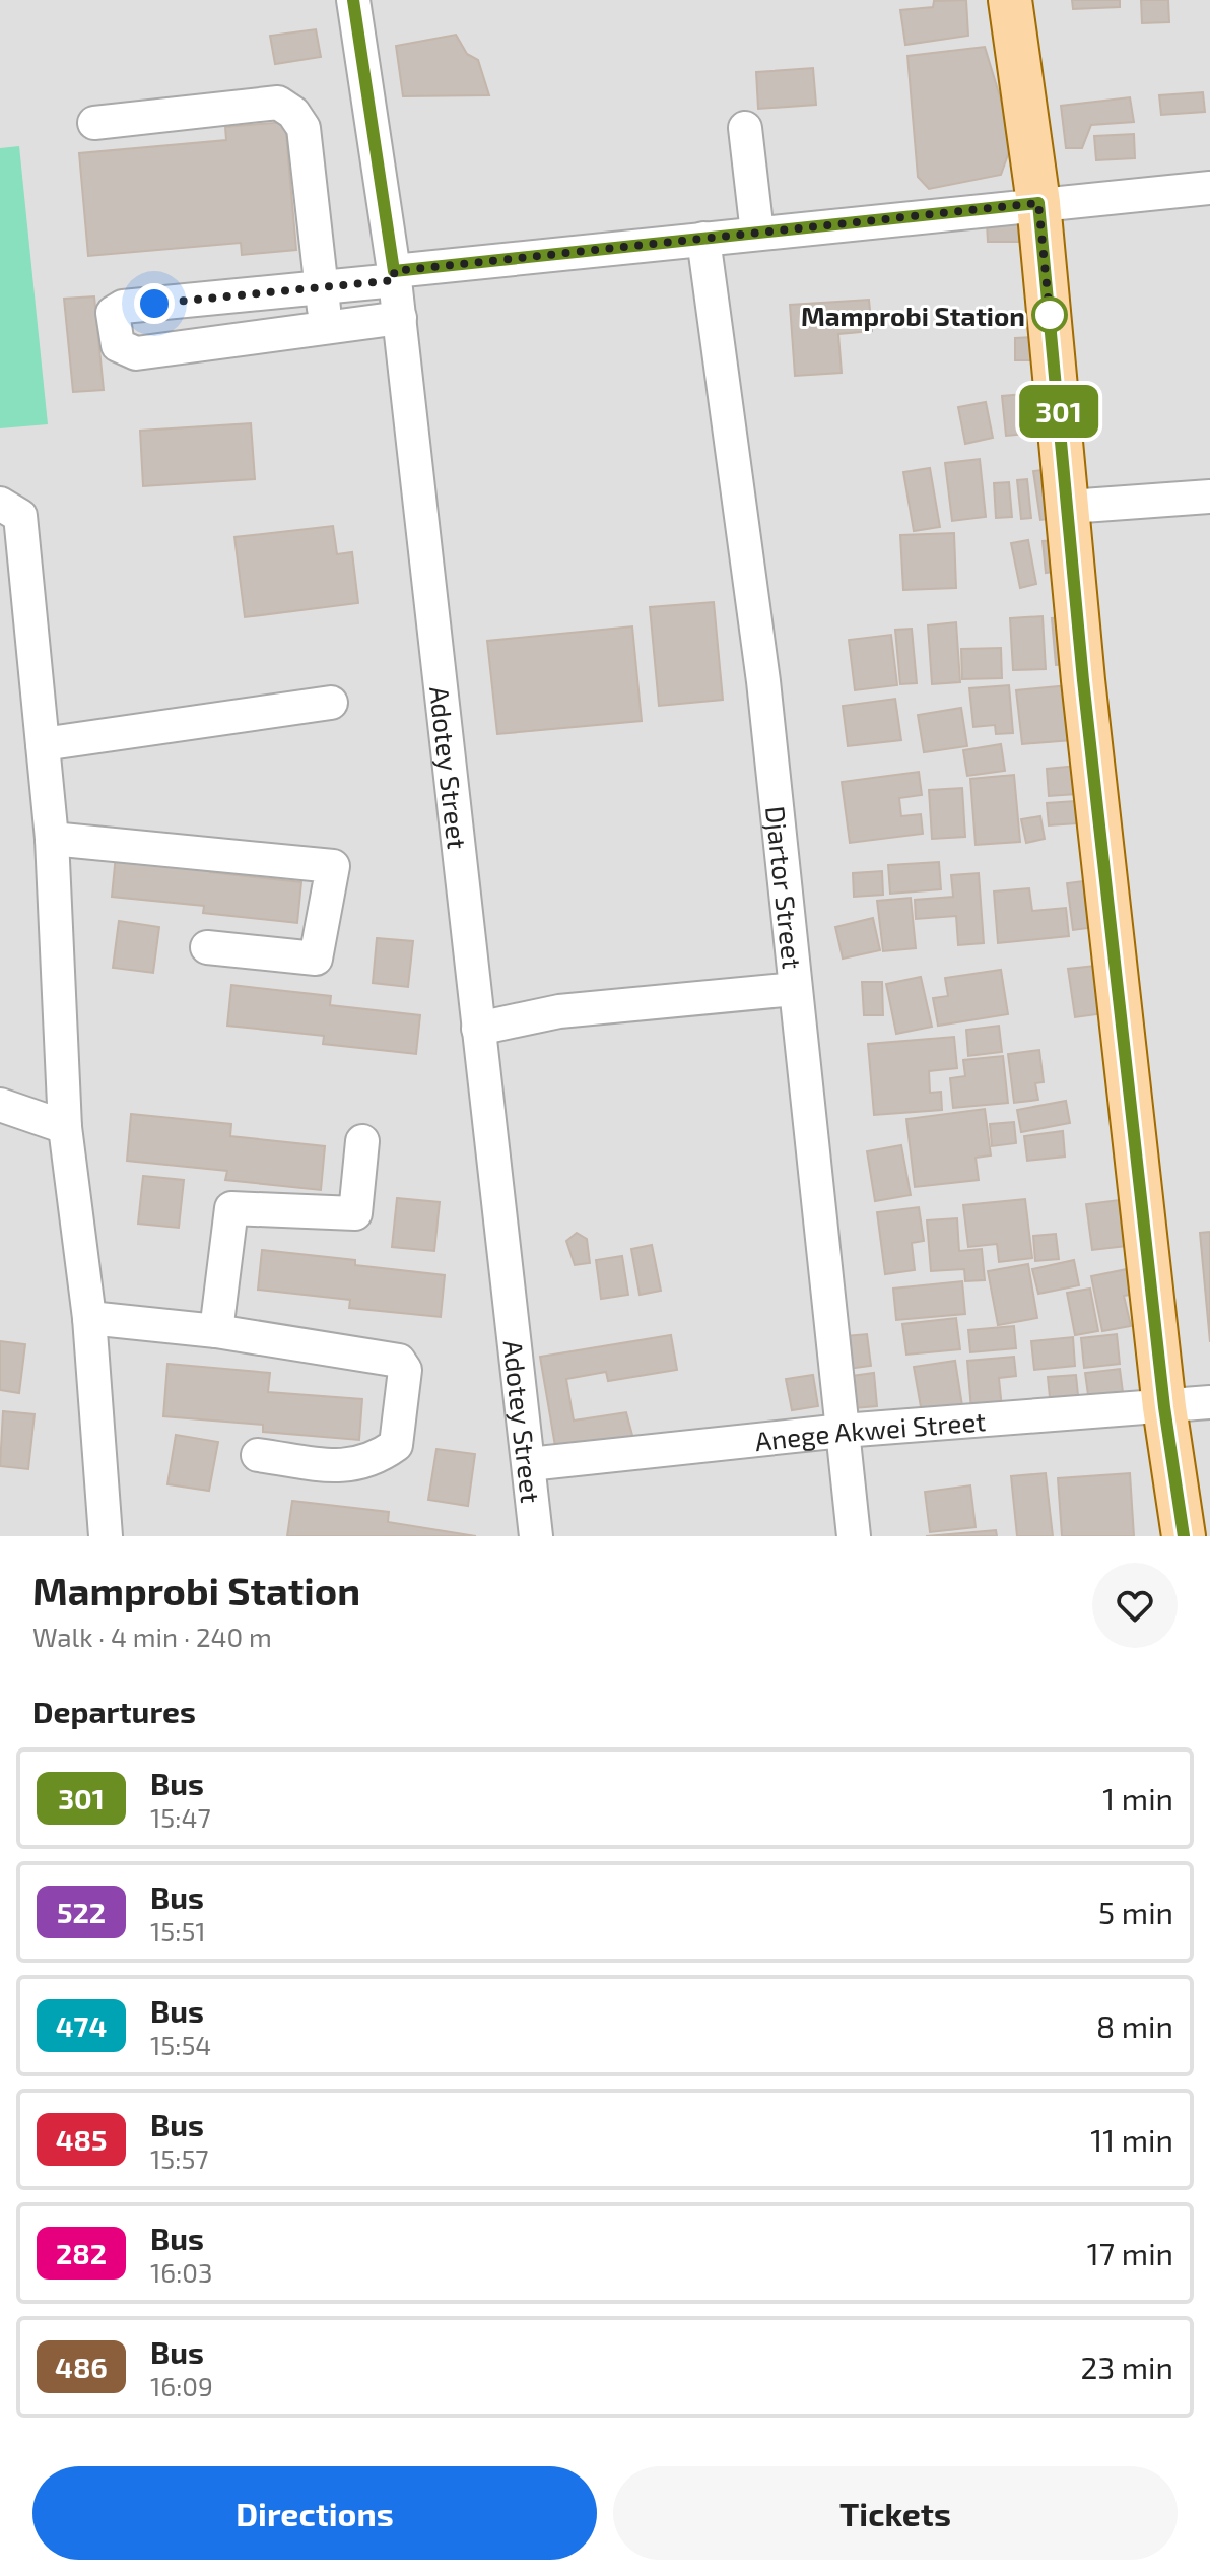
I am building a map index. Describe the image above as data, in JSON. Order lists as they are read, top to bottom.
{
  "streets": {
    "street": ["Adotey Street", "Djartor Street", "Anege Akwei Street"]
  },
  "crossings": [
    ["Adotey Street", "Anege Akwei Street"],
    ["Djartor Street", "Anege Akwei Street"]
  ],
  "places": ["Mamprobi Station"],
  "lines": ["bus line 301"],
  "page": {
    "on_map": "301",
    "heading": [
      ["Mamprobi Station", "Walk · 4 min · 240 m"],
      "Departures"
    ],
    "list": [
      {
        "mark": "301",
        "name": "Bus",
        "note": "15:47",
        "value": "1 min"
      },
      {
        "mark": "522",
        "name": "Bus",
        "note": "15:51",
        "value": "5 min"
      },
      {
        "mark": "474",
        "name": "Bus",
        "note": "15:54",
        "value": "8 min"
      },
      {
        "mark": "485",
        "name": "Bus",
        "note": "15:57",
        "value": "11 min"
      },
      {
        "mark": "282",
        "name": "Bus",
        "note": "16:03",
        "value": "17 min"
      },
      {
        "mark": "486",
        "name": "Bus",
        "note": "16:09",
        "value": "23 min"
      }
    ],
    "buttons": ["Directions", "Tickets"]
  }
}
